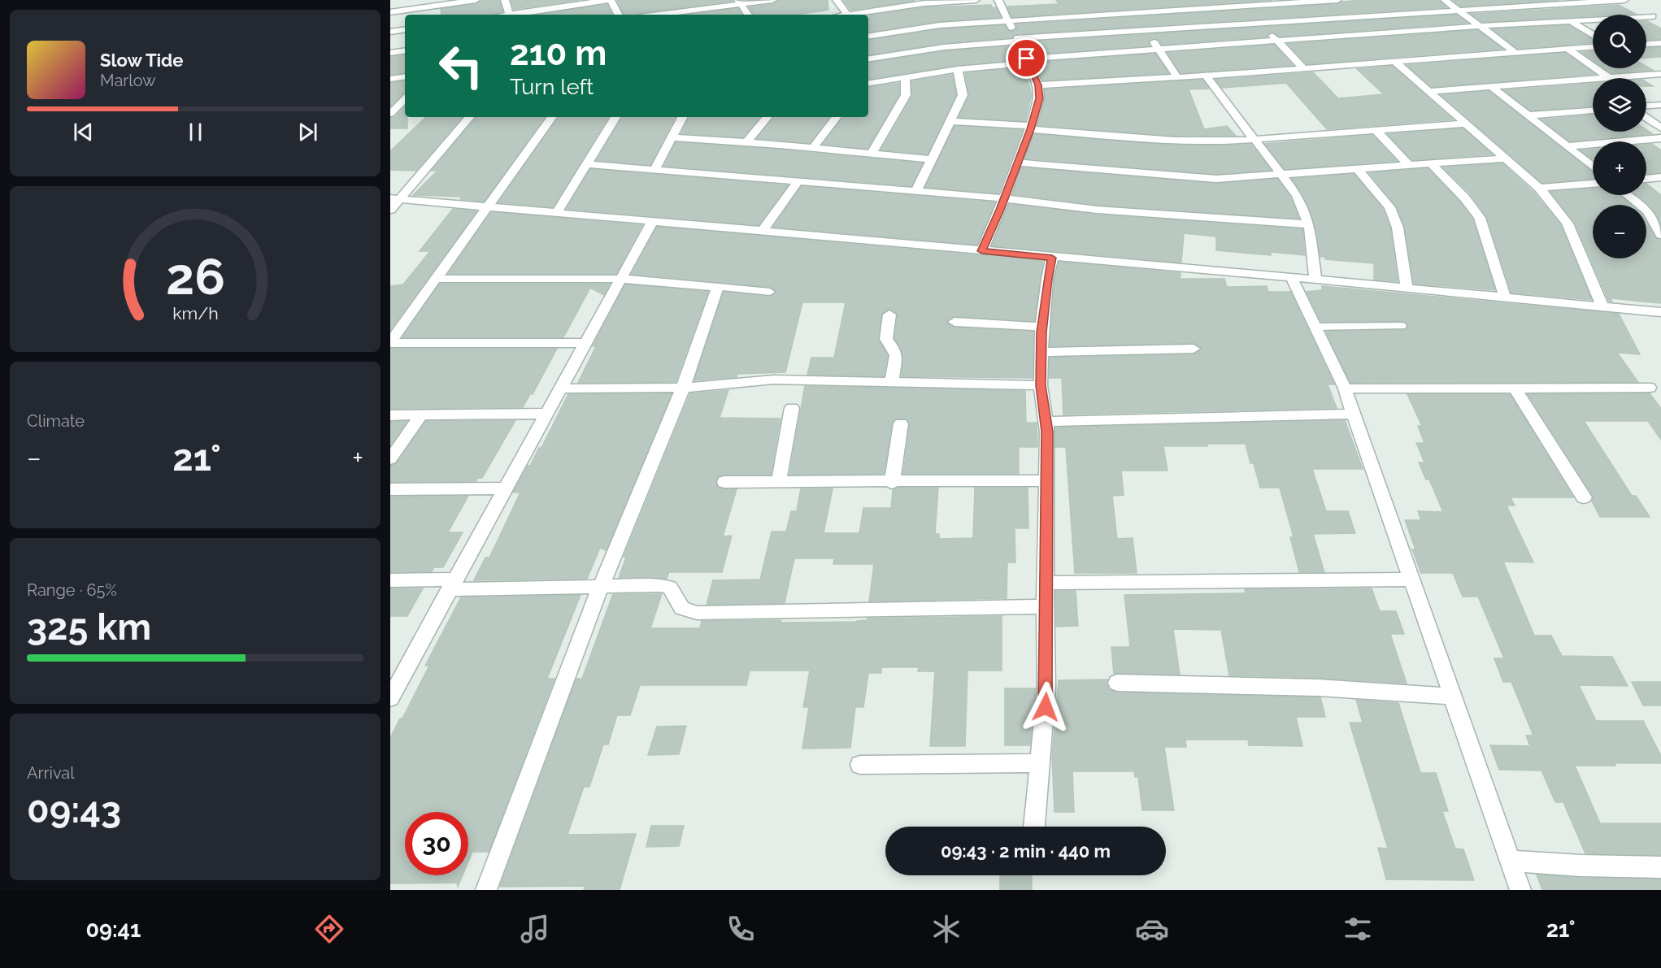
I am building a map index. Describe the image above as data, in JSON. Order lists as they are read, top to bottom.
{
  "page": {
    "map_buttons": ["+", "−"],
    "turn": ["210 m", "Turn left"],
    "song": ["Slow Tide", "Marlow"],
    "tile": [
      "Climate",
      ["Range · 65%", "325 km"],
      ["Arrival", "09:43"]
    ],
    "heat": ["−", "21°", "+"],
    "limit": "30",
    "trip": "09:43 · 2 min · 440 m",
    "tabs": ["09:41", "21°"],
    "gauge": ["26", "km/h"]
  }
}
